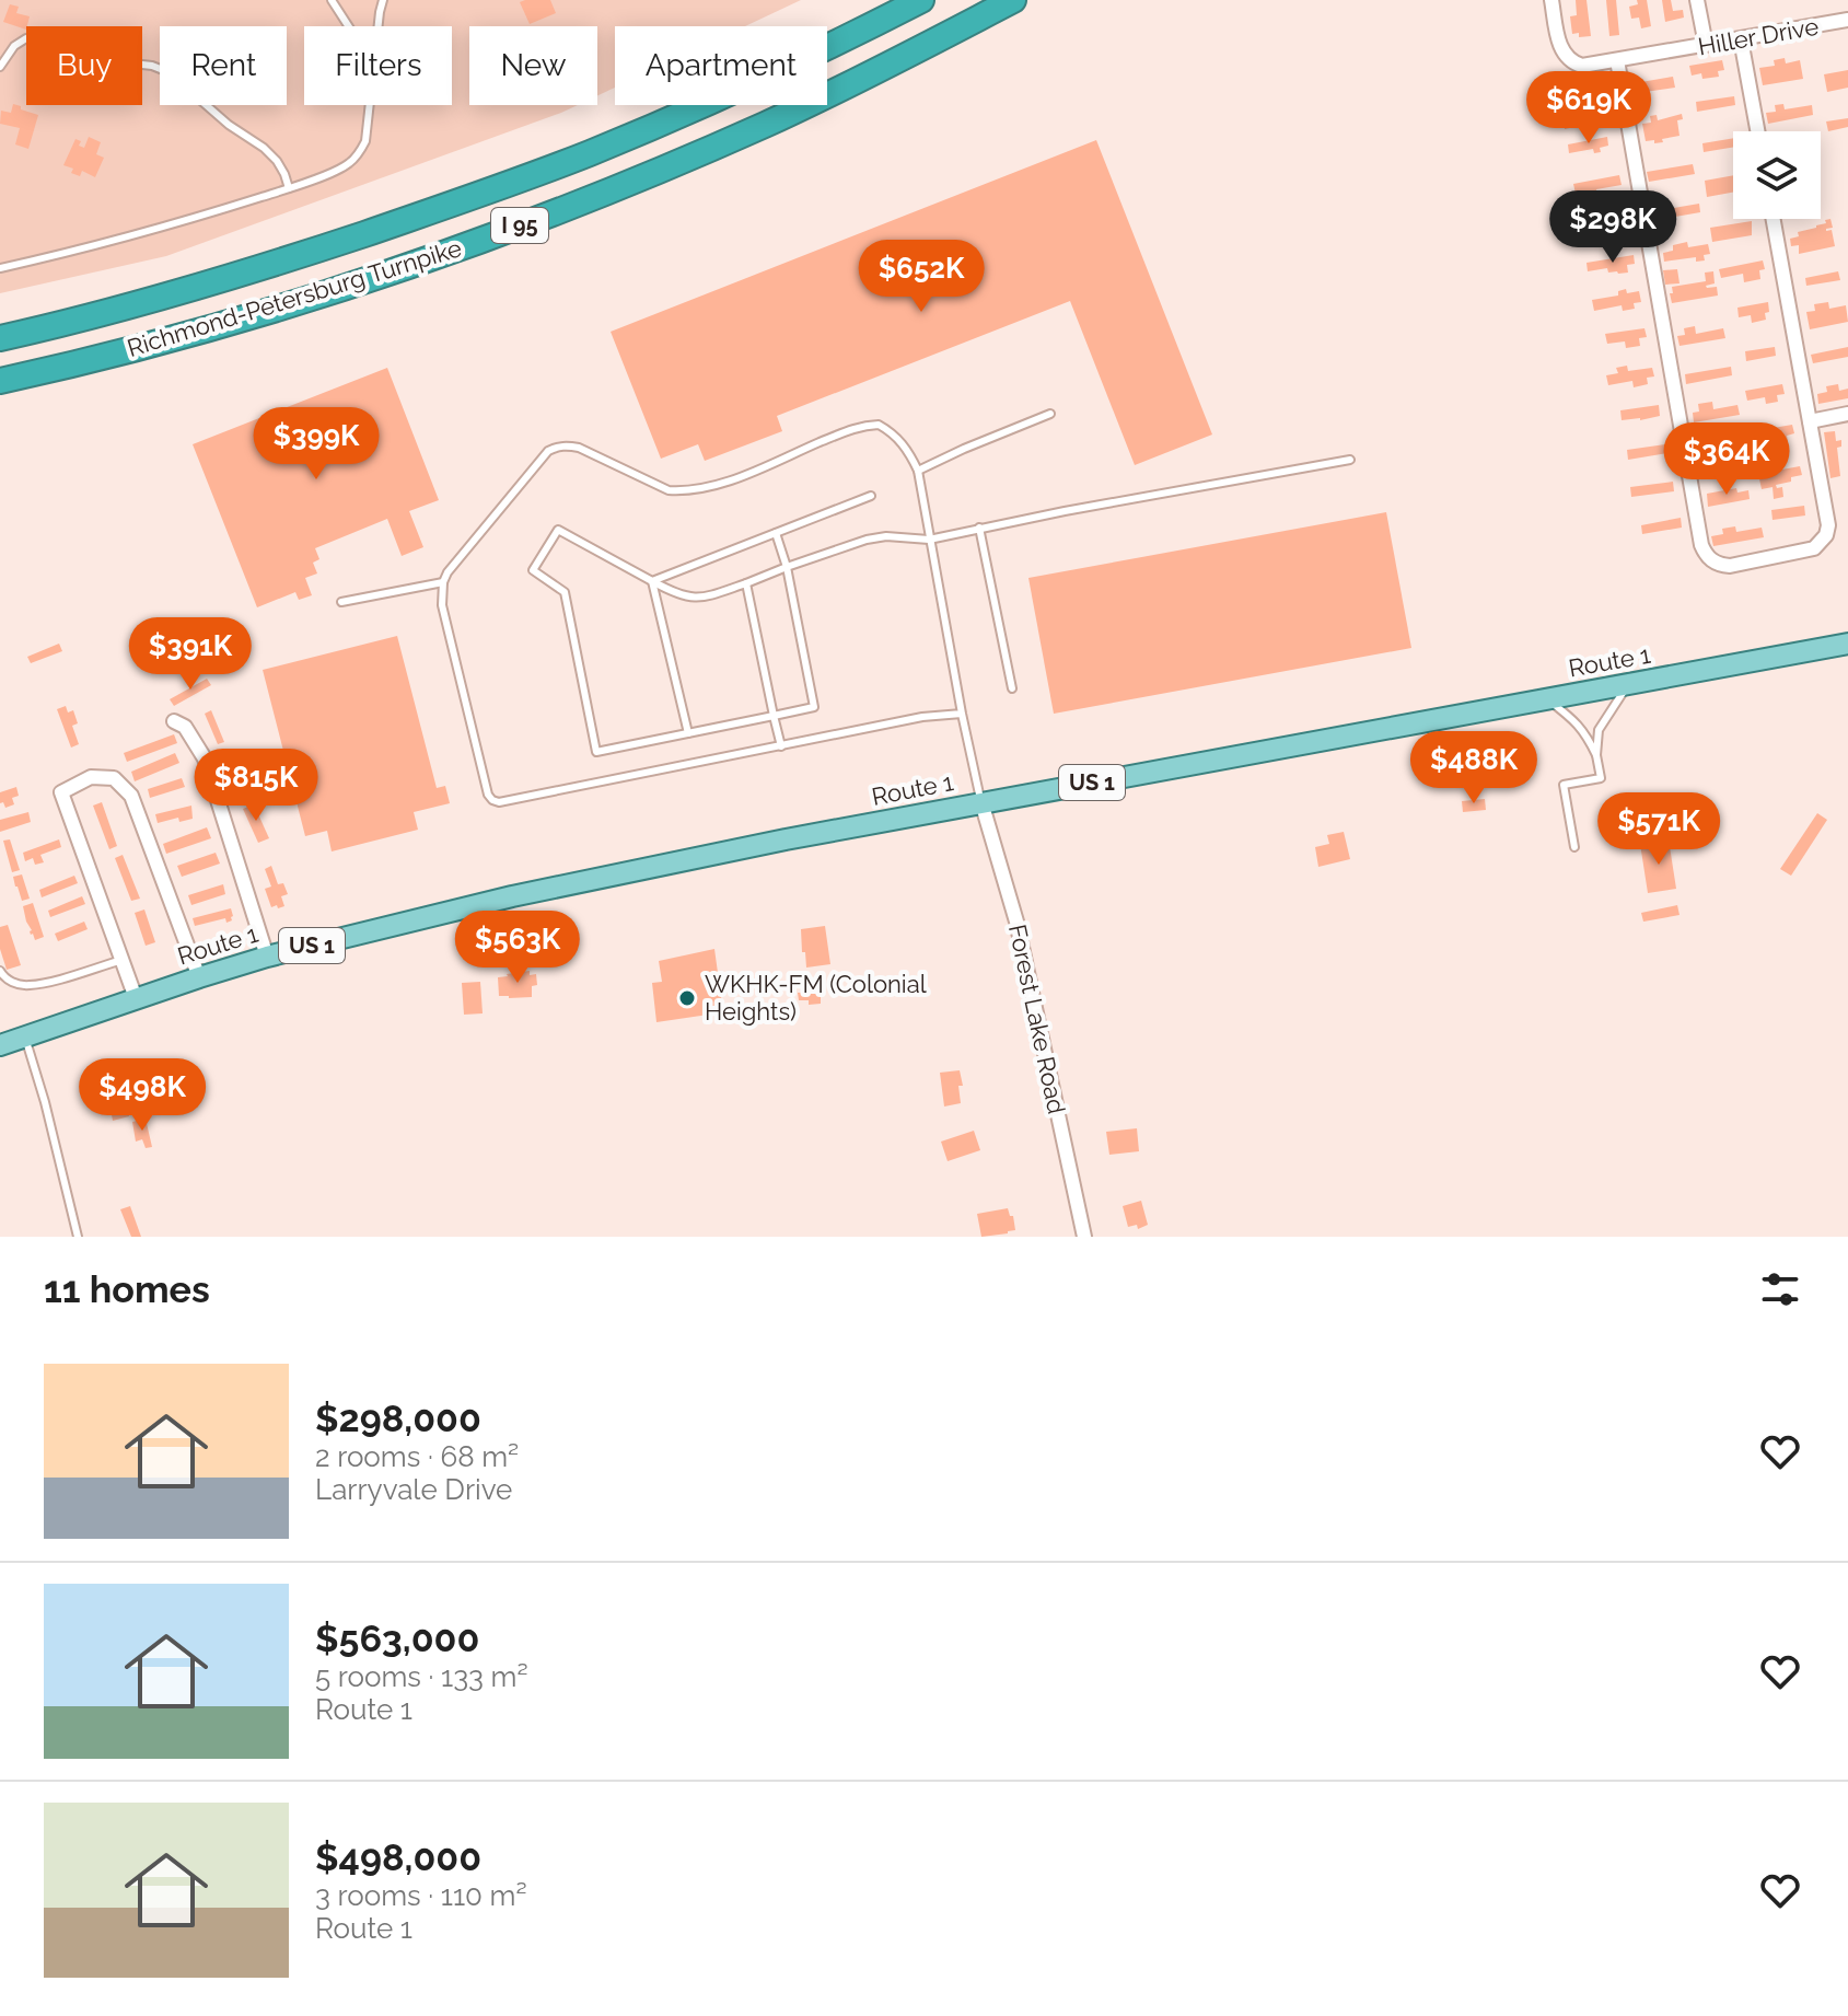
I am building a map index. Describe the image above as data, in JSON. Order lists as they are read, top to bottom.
{
  "streets": {
    "highway": ["I 95", "Richmond-Petersburg Turnpike"],
    "main road": ["Route 1", "US 1"],
    "street": ["Hiller Drive", "Forest Lake Road"]
  },
  "crossings": [
    ["Route 1", "Forest Lake Road"]
  ],
  "places": ["WKHK-FM (Colonial Heights)"],
  "page": {
    "chip": [
      "Buy",
      "Rent",
      "Filters",
      "New",
      "Apartment"
    ],
    "price": [
      "$619K",
      "$298K",
      "$652K",
      "$399K",
      "$364K",
      "$391K",
      "$488K",
      "$815K",
      "$571K",
      "$563K",
      "$498K"
    ],
    "heading": "11 homes",
    "list": [
      {
        "name": "$298,000",
        "note": "2 rooms · 68 m² · Larryvale Drive"
      },
      {
        "name": "$563,000",
        "note": "5 rooms · 133 m² · Route 1"
      },
      {
        "name": "$498,000",
        "note": "3 rooms · 110 m² · Route 1"
      }
    ]
  }
}
